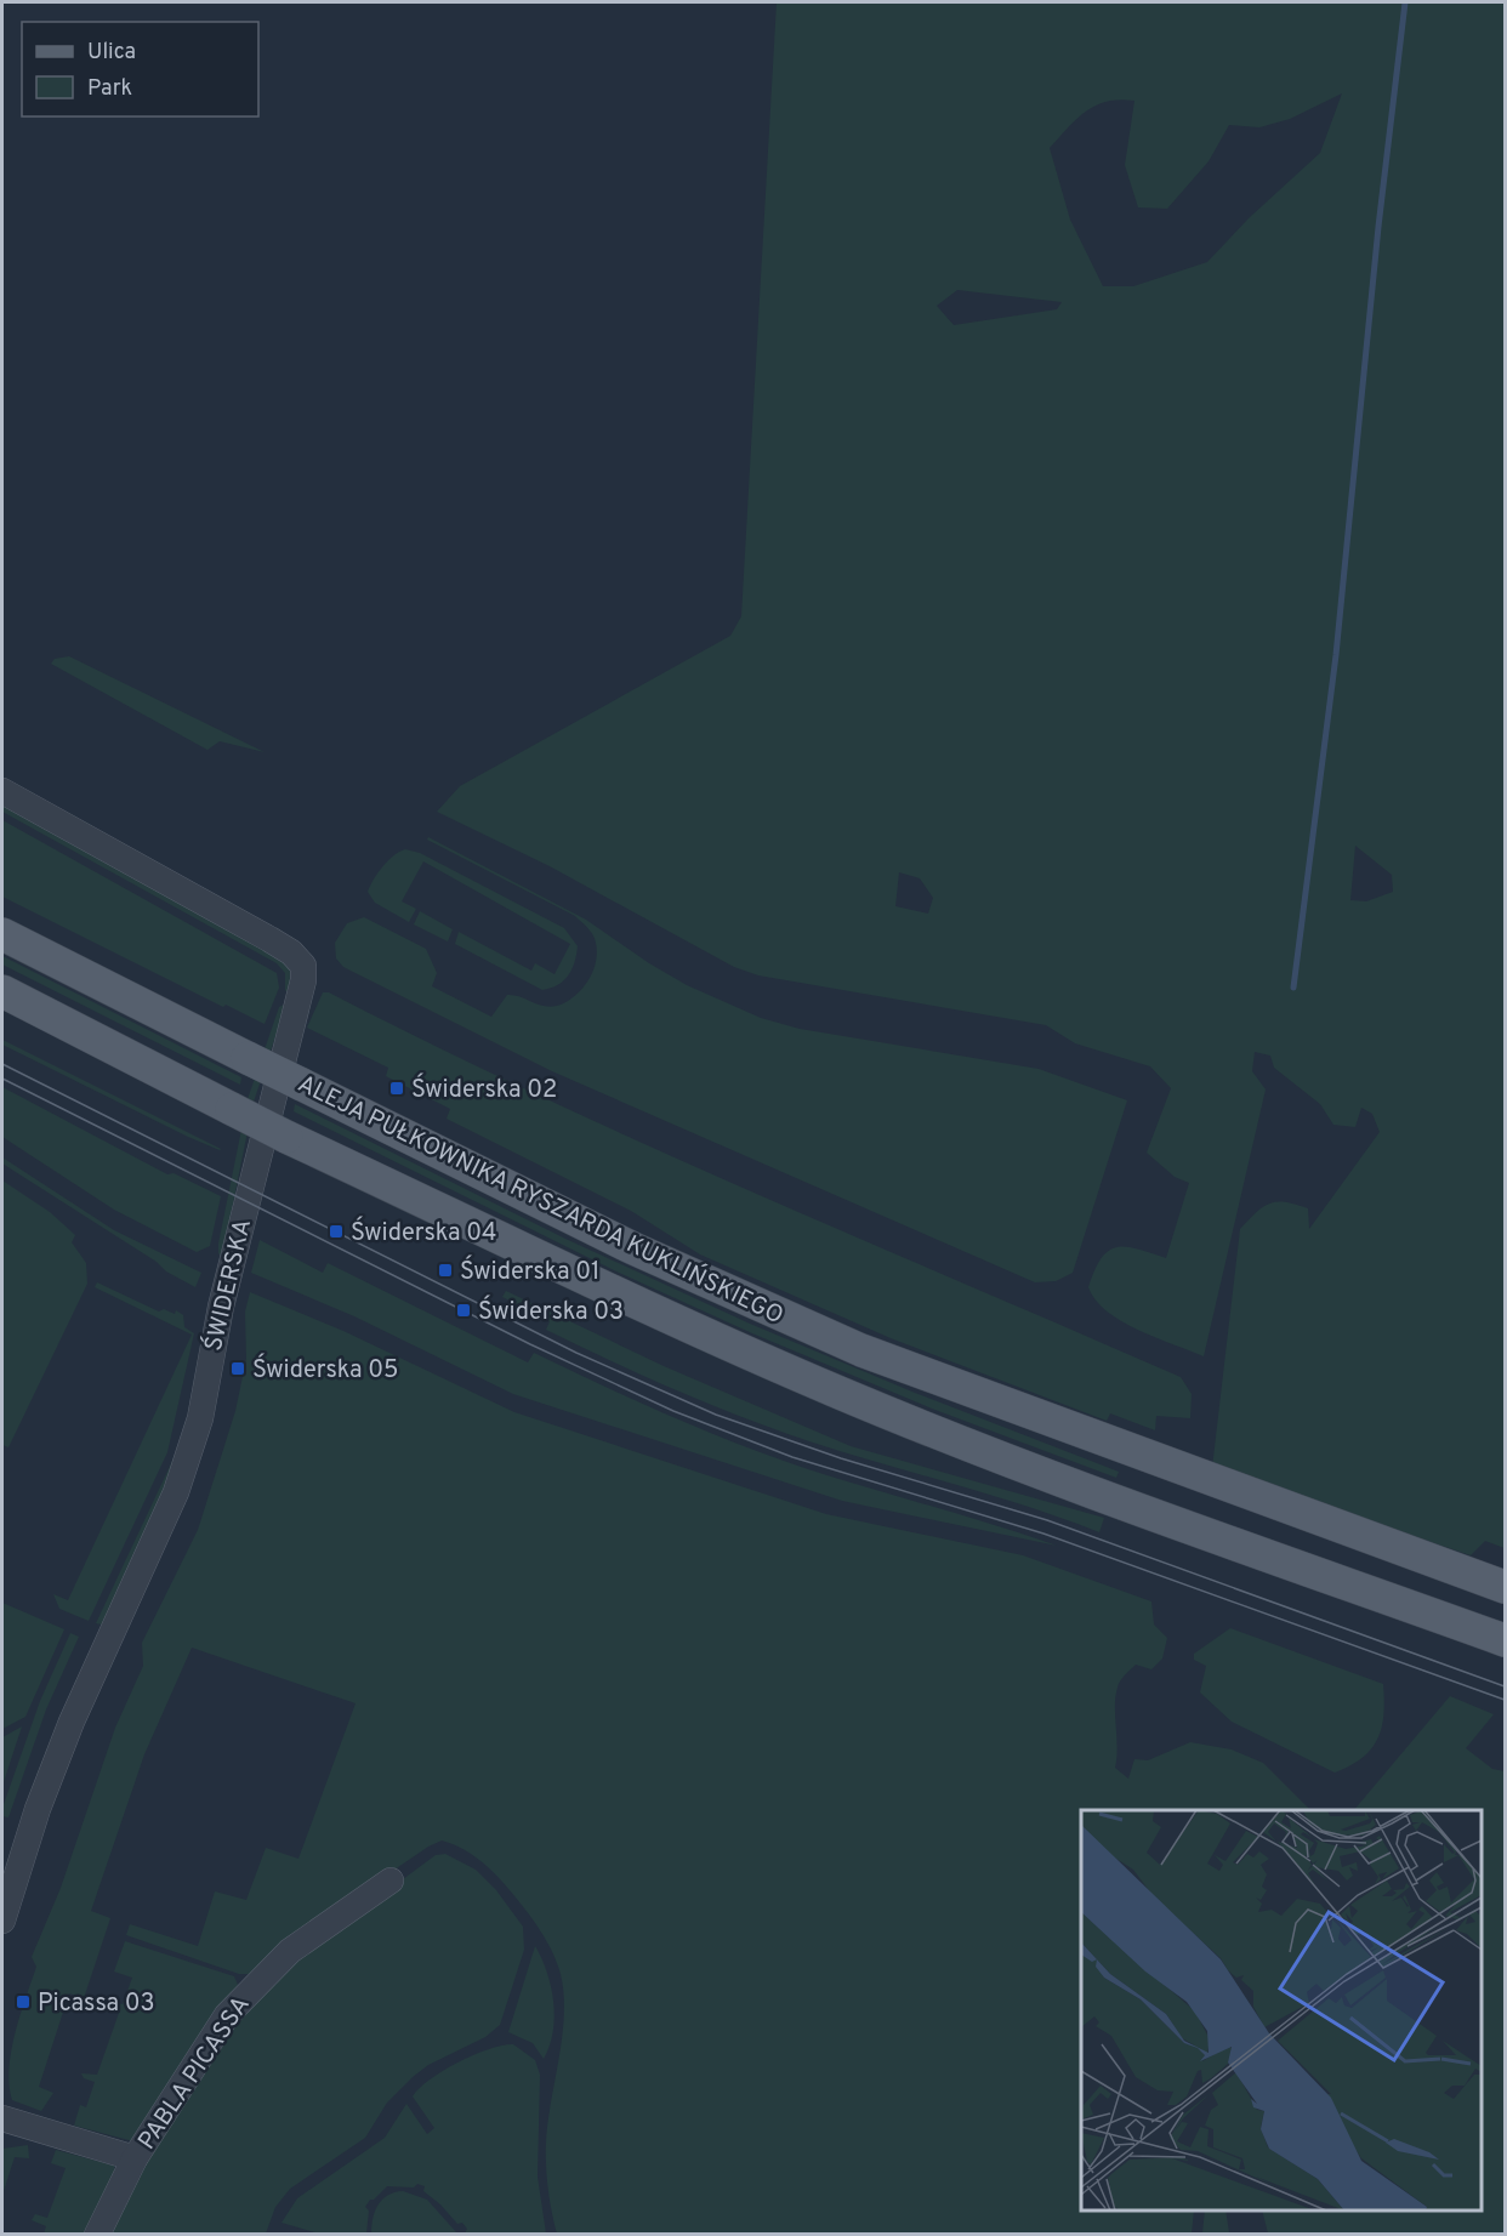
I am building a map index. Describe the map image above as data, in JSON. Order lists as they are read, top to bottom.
{
  "streets": {
    "main road": ["ALEJA PUŁKOWNIKA RYSZARDA KUKLIŃSKIEGO"],
    "street": ["ŚWIDERSKA", "PABLA PICASSA"]
  },
  "places": {
    "transit": [
      "Świderska 02",
      "Świderska 04",
      "Świderska 01",
      "Świderska 03",
      "Świderska 05",
      "Picassa 03"
    ]
  },
  "legend": ["Ulica", "Park"]
}
